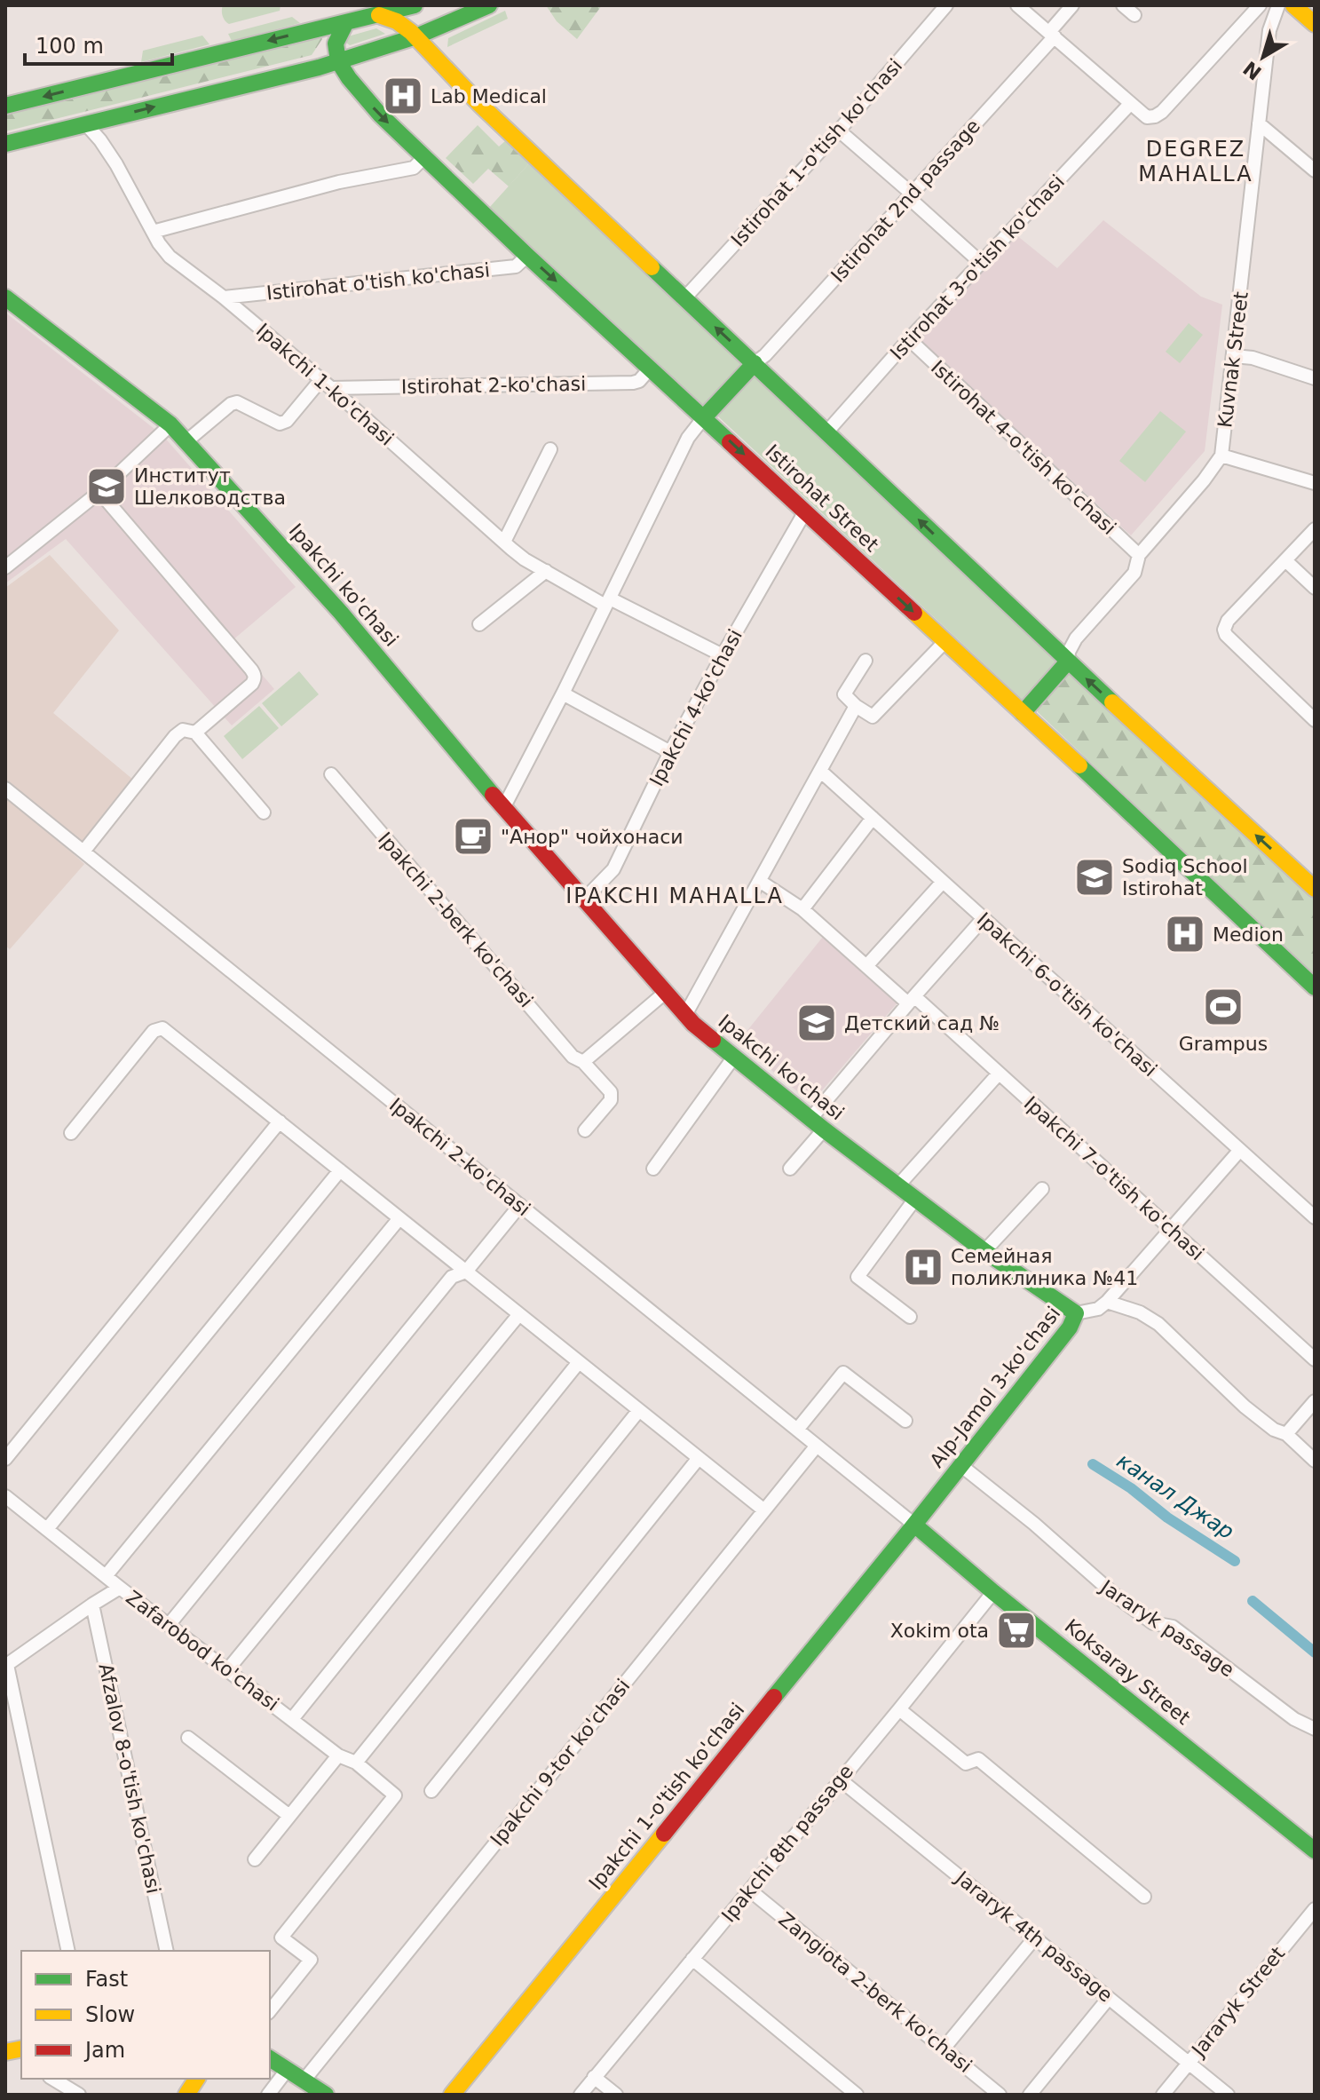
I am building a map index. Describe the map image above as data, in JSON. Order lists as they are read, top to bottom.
{
  "streets": {
    "main road": [
      "Istirohat Street",
      "Ipakchi ko'chasi",
      "Alp-Jamol 3-ko'chasi",
      "Koksaray Street",
      "Ipakchi 1-o'tish ko'chasi"
    ],
    "street": [
      "Istirohat 1-o'tish ko'chasi",
      "Istirohat 2nd passage",
      "Istirohat 3-o'tish ko'chasi",
      "Istirohat o'tish ko'chasi",
      "Kuvnak Street",
      "Ipakchi 1-ko'chasi",
      "Istirohat 2-ko'chasi",
      "Istirohat 4-o'tish ko'chasi",
      "Ipakchi 4-ko'chasi",
      "Ipakchi 2-berk ko'chasi",
      "Ipakchi 6-o'tish ko'chasi",
      "Ipakchi 2-ko'chasi",
      "Ipakchi 7-o'tish ko'chasi",
      "Jararyk passage",
      "Zafarobod ko'chasi",
      "Ipakchi 9-tor ko'chasi",
      "Afzalov 8-o'tish ko'chasi",
      "Ipakchi 8th passage",
      "Jararyk 4th passage",
      "Zangiota 2-berk ko'chasi",
      "Jararyk Street"
    ]
  },
  "crossings": [
    ["Istirohat 3-o'tish ko'chasi", "Istirohat 4-o'tish ko'chasi"],
    ["Istirohat o'tish ko'chasi", "Ipakchi 1-ko'chasi"],
    ["Istirohat o'tish ko'chasi", "Istirohat Street"],
    ["Kuvnak Street", "Istirohat 4-o'tish ko'chasi"],
    ["Ipakchi 1-ko'chasi", "Istirohat 2-ko'chasi"],
    ["Ipakchi 1-ko'chasi", "Ipakchi 4-ko'chasi"],
    ["Istirohat 2-ko'chasi", "Istirohat Street"],
    ["Istirohat Street", "Ipakchi 4-ko'chasi"],
    ["Ipakchi ko'chasi", "Ipakchi 4-ko'chasi"],
    ["Ipakchi ko'chasi", "Alp-Jamol 3-ko'chasi"],
    ["Ipakchi 2-ko'chasi", "Alp-Jamol 3-ko'chasi"],
    ["Ipakchi 2-ko'chasi", "Koksaray Street"],
    ["Ipakchi 2-ko'chasi", "Ipakchi 9-tor ko'chasi"],
    ["Ipakchi 2-ko'chasi", "Ipakchi 1-o'tish ko'chasi"],
    ["Alp-Jamol 3-ko'chasi", "Jararyk passage"],
    ["Alp-Jamol 3-ko'chasi", "Koksaray Street"],
    ["Alp-Jamol 3-ko'chasi", "Ipakchi 1-o'tish ko'chasi"],
    ["Zafarobod ko'chasi", "Afzalov 8-o'tish ko'chasi"],
    ["Koksaray Street", "Ipakchi 1-o'tish ko'chasi"],
    ["Koksaray Street", "Ipakchi 8th passage"],
    ["Ipakchi 8th passage", "Jararyk 4th passage"],
    ["Ipakchi 8th passage", "Zangiota 2-berk ko'chasi"],
    ["Jararyk 4th passage", "Jararyk Street"]
  ],
  "districts": ["DEGREZ MAHALLA", "IPAKCHI MAHALLA"],
  "water": ["канал Джар"],
  "places": {
    "hospital": ["Lab Medical", "Medion", "Семейная поликлиника №41"],
    "school or university": ["Институт Шелководства", "Sodiq School Istirohat", "Детский сад №"],
    "cafe": ["\"Анор\" чойхонаси"],
    "sports": ["Grampus"],
    "supermarket": ["Xokim ota"]
  },
  "legend": ["Fast", "Slow", "Jam"],
  "scale_bar": "100 m",
  "north": "bottom left"
}
